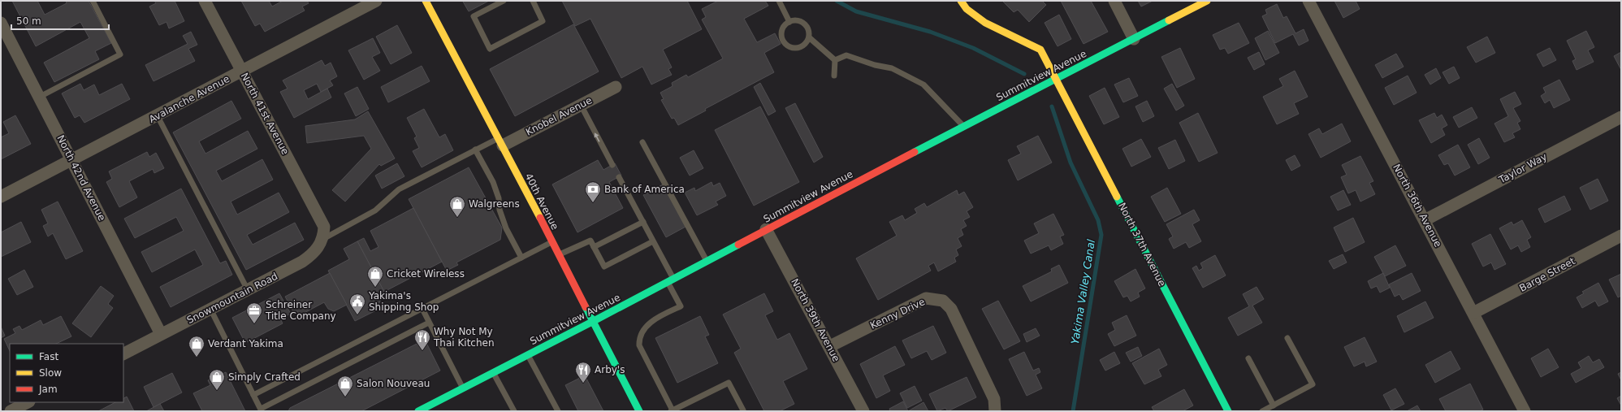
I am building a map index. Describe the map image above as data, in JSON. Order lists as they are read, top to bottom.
{
  "streets": {
    "main road": ["Summitview Avenue", "40th Avenue", "North 37th Avenue"],
    "street": [
      "Avalanche Avenue",
      "North 41st Avenue",
      "Knobel Avenue",
      "Taylor Way",
      "North 42nd Avenue",
      "North 36th Avenue",
      "Barge Street",
      "Snowmountain Road",
      "Kenny Drive",
      "North 39th Avenue"
    ]
  },
  "crossings": [
    ["Summitview Avenue", "40th Avenue"],
    ["Summitview Avenue", "North 37th Avenue"],
    ["Summitview Avenue", "North 39th Avenue"],
    ["Avalanche Avenue", "North 41st Avenue"],
    ["Avalanche Avenue", "North 42nd Avenue"],
    ["North 41st Avenue", "Snowmountain Road"],
    ["Knobel Avenue", "40th Avenue"],
    ["Taylor Way", "North 36th Avenue"],
    ["North 42nd Avenue", "Snowmountain Road"],
    ["North 36th Avenue", "Barge Street"],
    ["Kenny Drive", "North 39th Avenue"]
  ],
  "water": ["Yakima Valley Canal"],
  "places": {
    "bank": ["Bank of America"],
    "shop": [
      "Walgreens",
      "Cricket Wireless",
      "Verdant Yakima",
      "Simply Crafted",
      "Salon Nouveau"
    ],
    "public building": ["Yakima's Shipping Shop"],
    "office": ["Schreiner Title Company"],
    "restaurant": ["Why Not My Thai Kitchen", "Arby's"]
  },
  "legend": ["Fast", "Slow", "Jam"],
  "scale_bar": "50 m"
}
